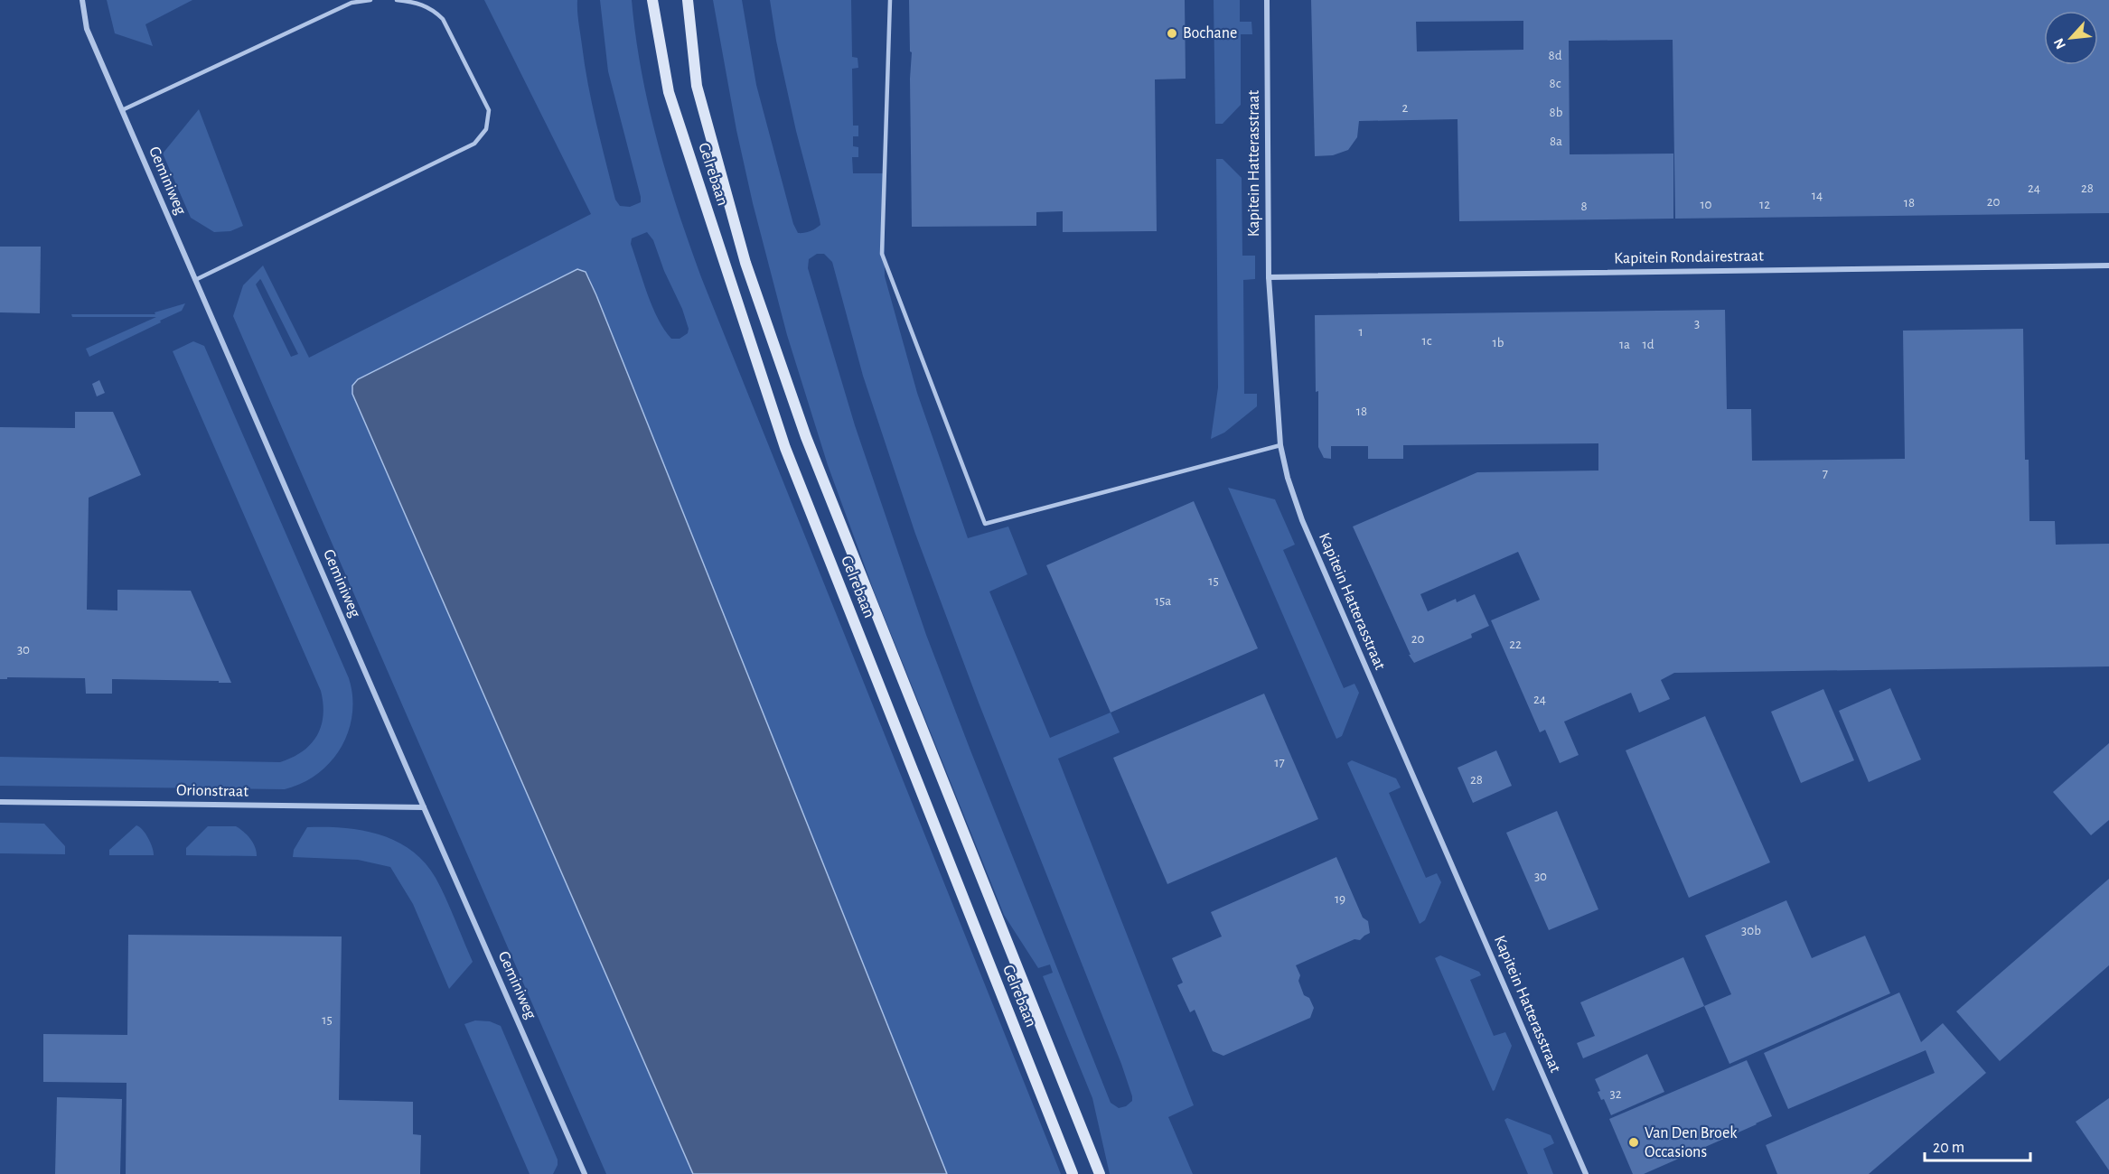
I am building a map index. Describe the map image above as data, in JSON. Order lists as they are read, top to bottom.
{
  "streets": {
    "street": [
      "Kapitein Hatterasstraat",
      "Gelrebaan",
      "Geminiweg",
      "Kapitein Rondairestraat",
      "Orionstraat"
    ]
  },
  "crossings": [
    ["Kapitein Hatterasstraat", "Kapitein Rondairestraat"],
    ["Geminiweg", "Orionstraat"]
  ],
  "places": ["Bochane", "Van Den Broek Occasions"],
  "house_numbers": [
    "8d",
    "8c",
    "2",
    "8b",
    "8a",
    "24",
    "28",
    "14",
    "20",
    "18",
    "10",
    "12",
    "8",
    "3",
    "1",
    "1c",
    "1b",
    "1a",
    "1d",
    "18",
    "7",
    "15",
    "15a",
    "20",
    "22",
    "30",
    "24",
    "17",
    "28",
    "30",
    "19",
    "30b",
    "15",
    "32"
  ],
  "scale_bar": "20 m",
  "north": "bottom left"
}
